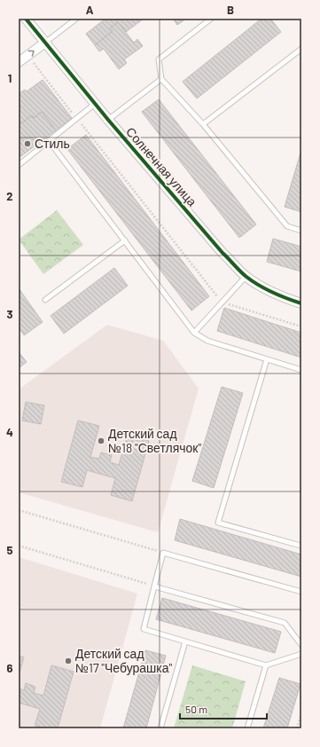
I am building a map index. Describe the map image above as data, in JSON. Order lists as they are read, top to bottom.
{
  "streets": {
    "street": ["Солнечная улица"]
  },
  "places": ["Стиль", "Детский сад №18 \"Светлячок\"", "Детский сад №17 \"Чебурашка\""],
  "scale_bar": "50 m",
  "grid": {
    "columns": ["A", "B"],
    "rows": [
      "1",
      "2",
      "3",
      "4",
      "5",
      "6"
    ]
  }
}
